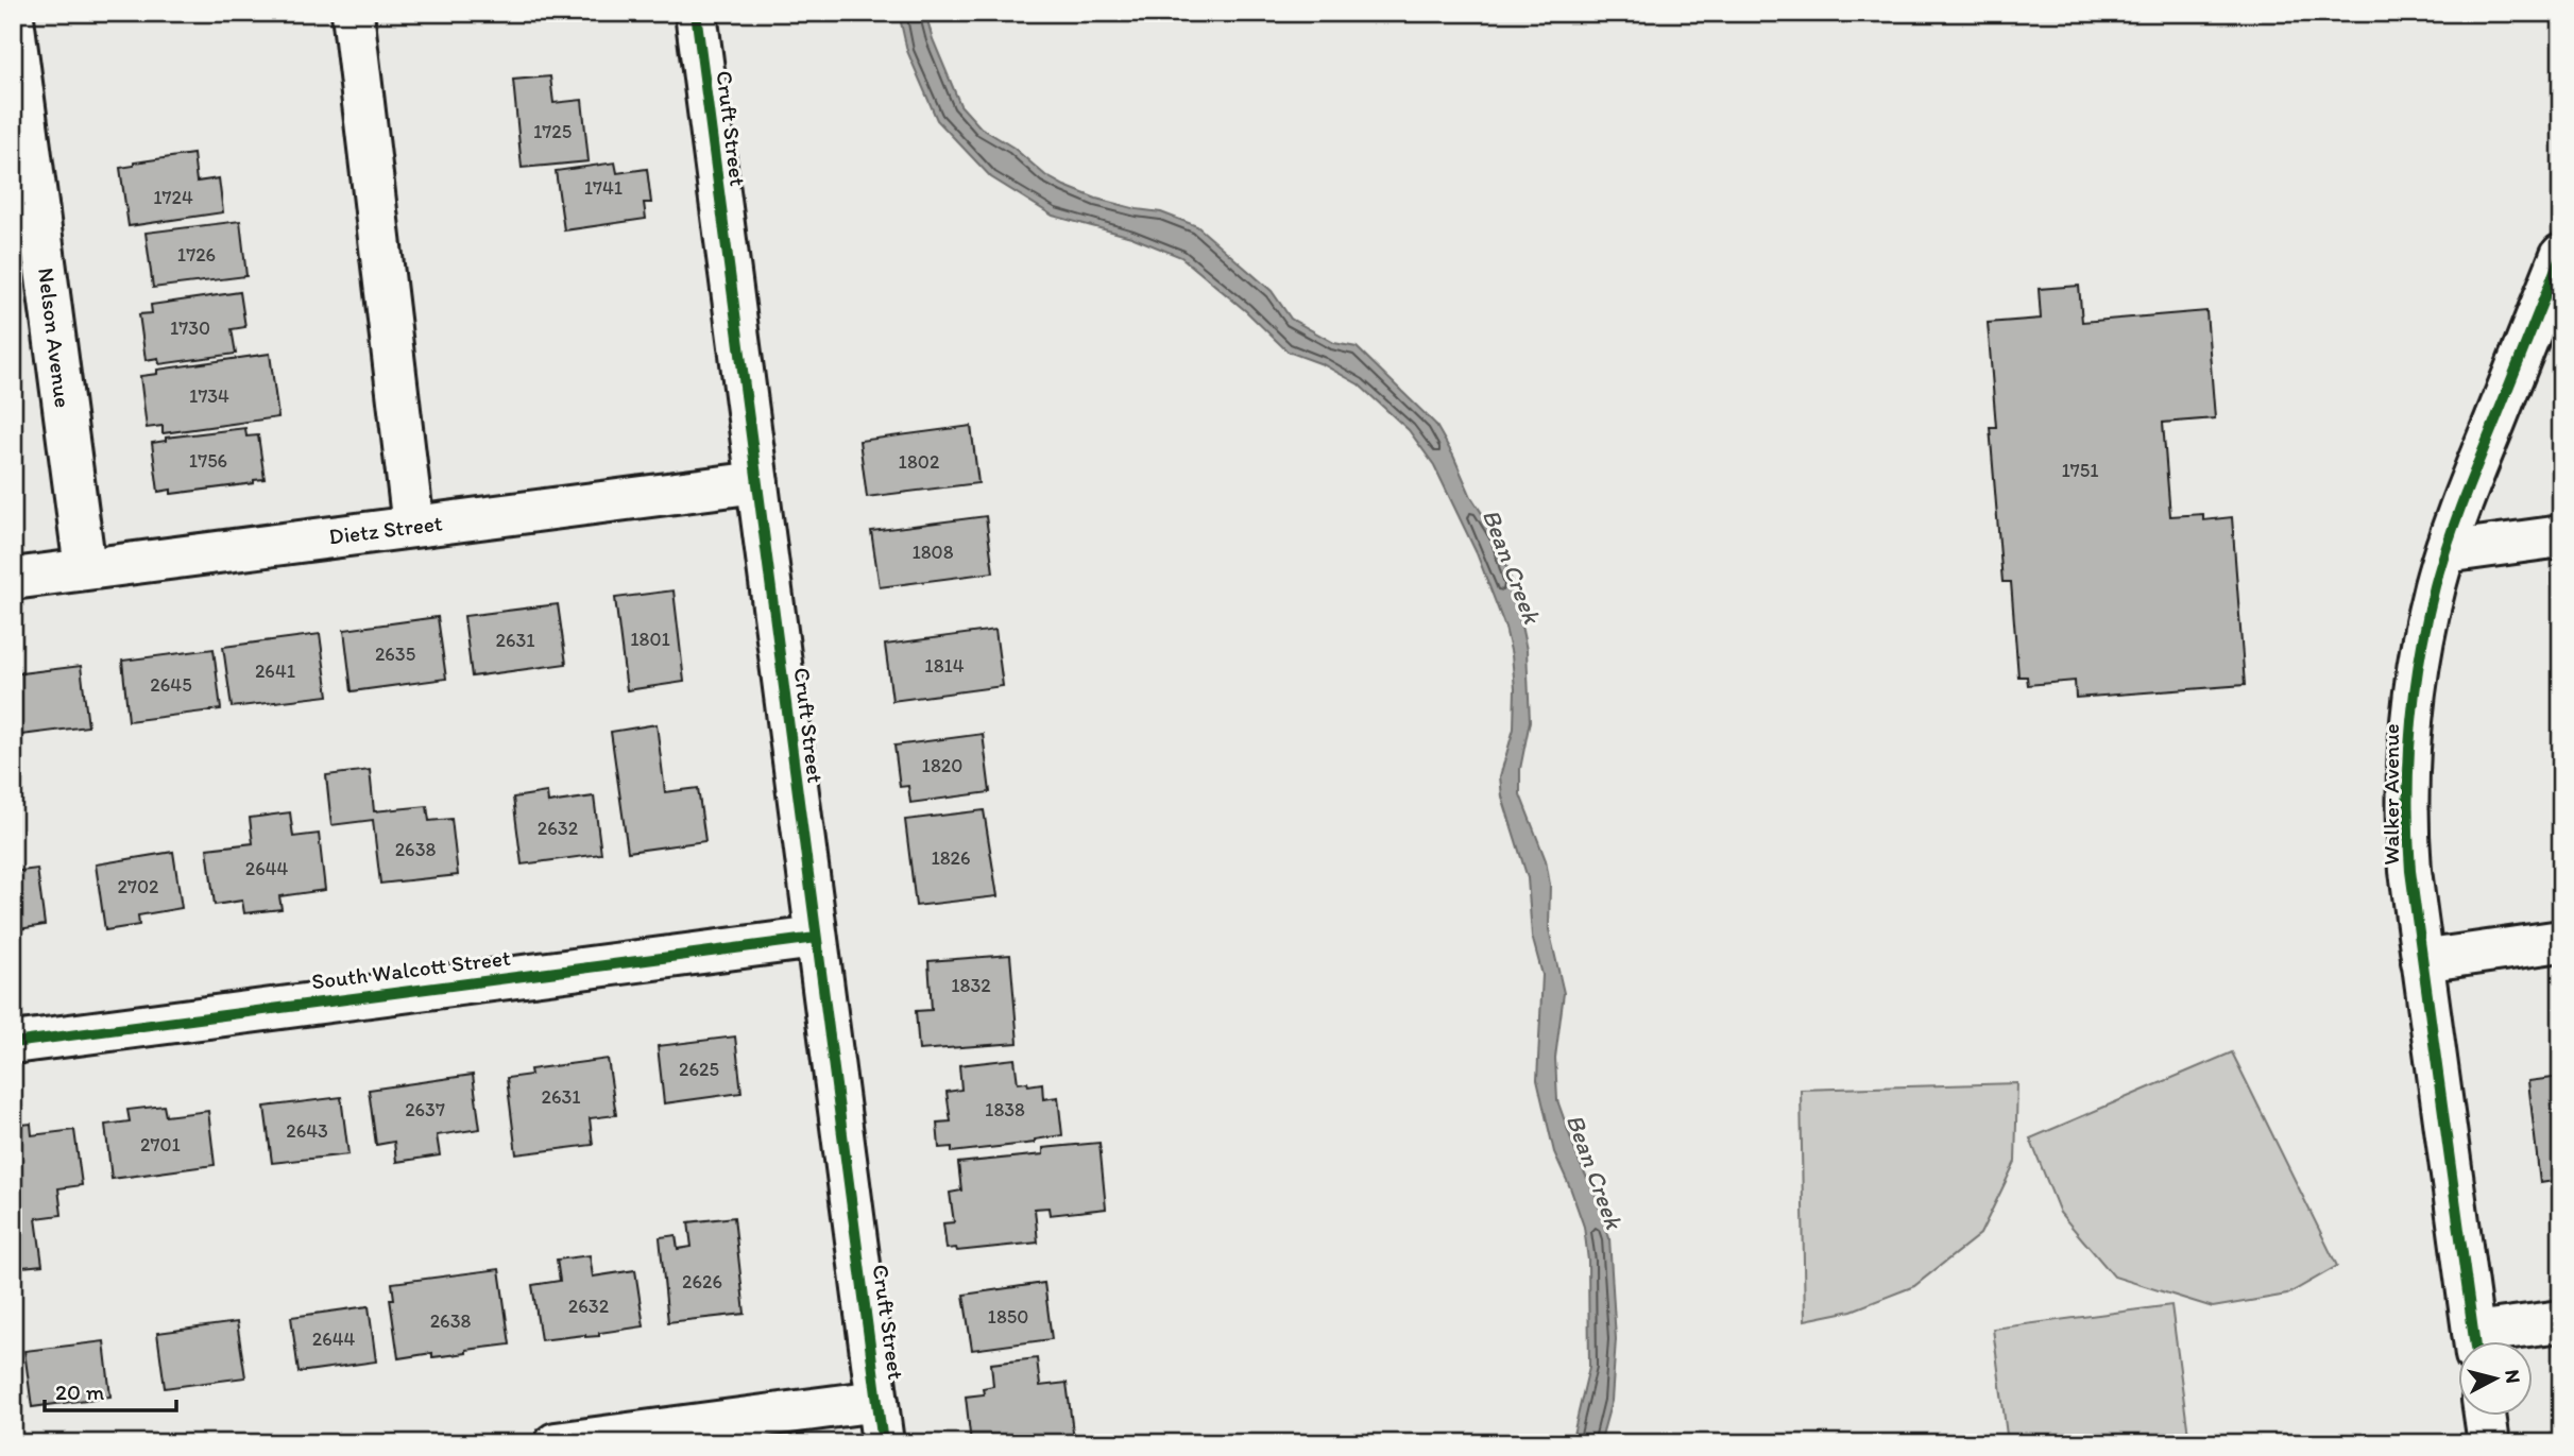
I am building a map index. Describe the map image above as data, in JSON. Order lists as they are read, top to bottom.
{
  "streets": {
    "street": [
      "Cruft Street",
      "Nelson Avenue",
      "Dietz Street",
      "Walker Avenue",
      "South Walcott Street"
    ]
  },
  "crossings": [
    ["Cruft Street", "Dietz Street"],
    ["Cruft Street", "South Walcott Street"],
    ["Nelson Avenue", "Dietz Street"]
  ],
  "water": ["Bean Creek"],
  "house_numbers": [
    "1725",
    "1741",
    "1724",
    "1726",
    "1730",
    "1734",
    "1756",
    "1802",
    "1751",
    "1808",
    "1801",
    "2631",
    "2635",
    "1814",
    "2641",
    "2645",
    "1820",
    "2632",
    "2638",
    "1826",
    "2644",
    "2702",
    "1832",
    "2625",
    "2631",
    "2637",
    "1838",
    "2643",
    "2701",
    "2626",
    "2632",
    "1850",
    "2638",
    "2644"
  ],
  "scale_bar": "20 m",
  "north": "right"
}
